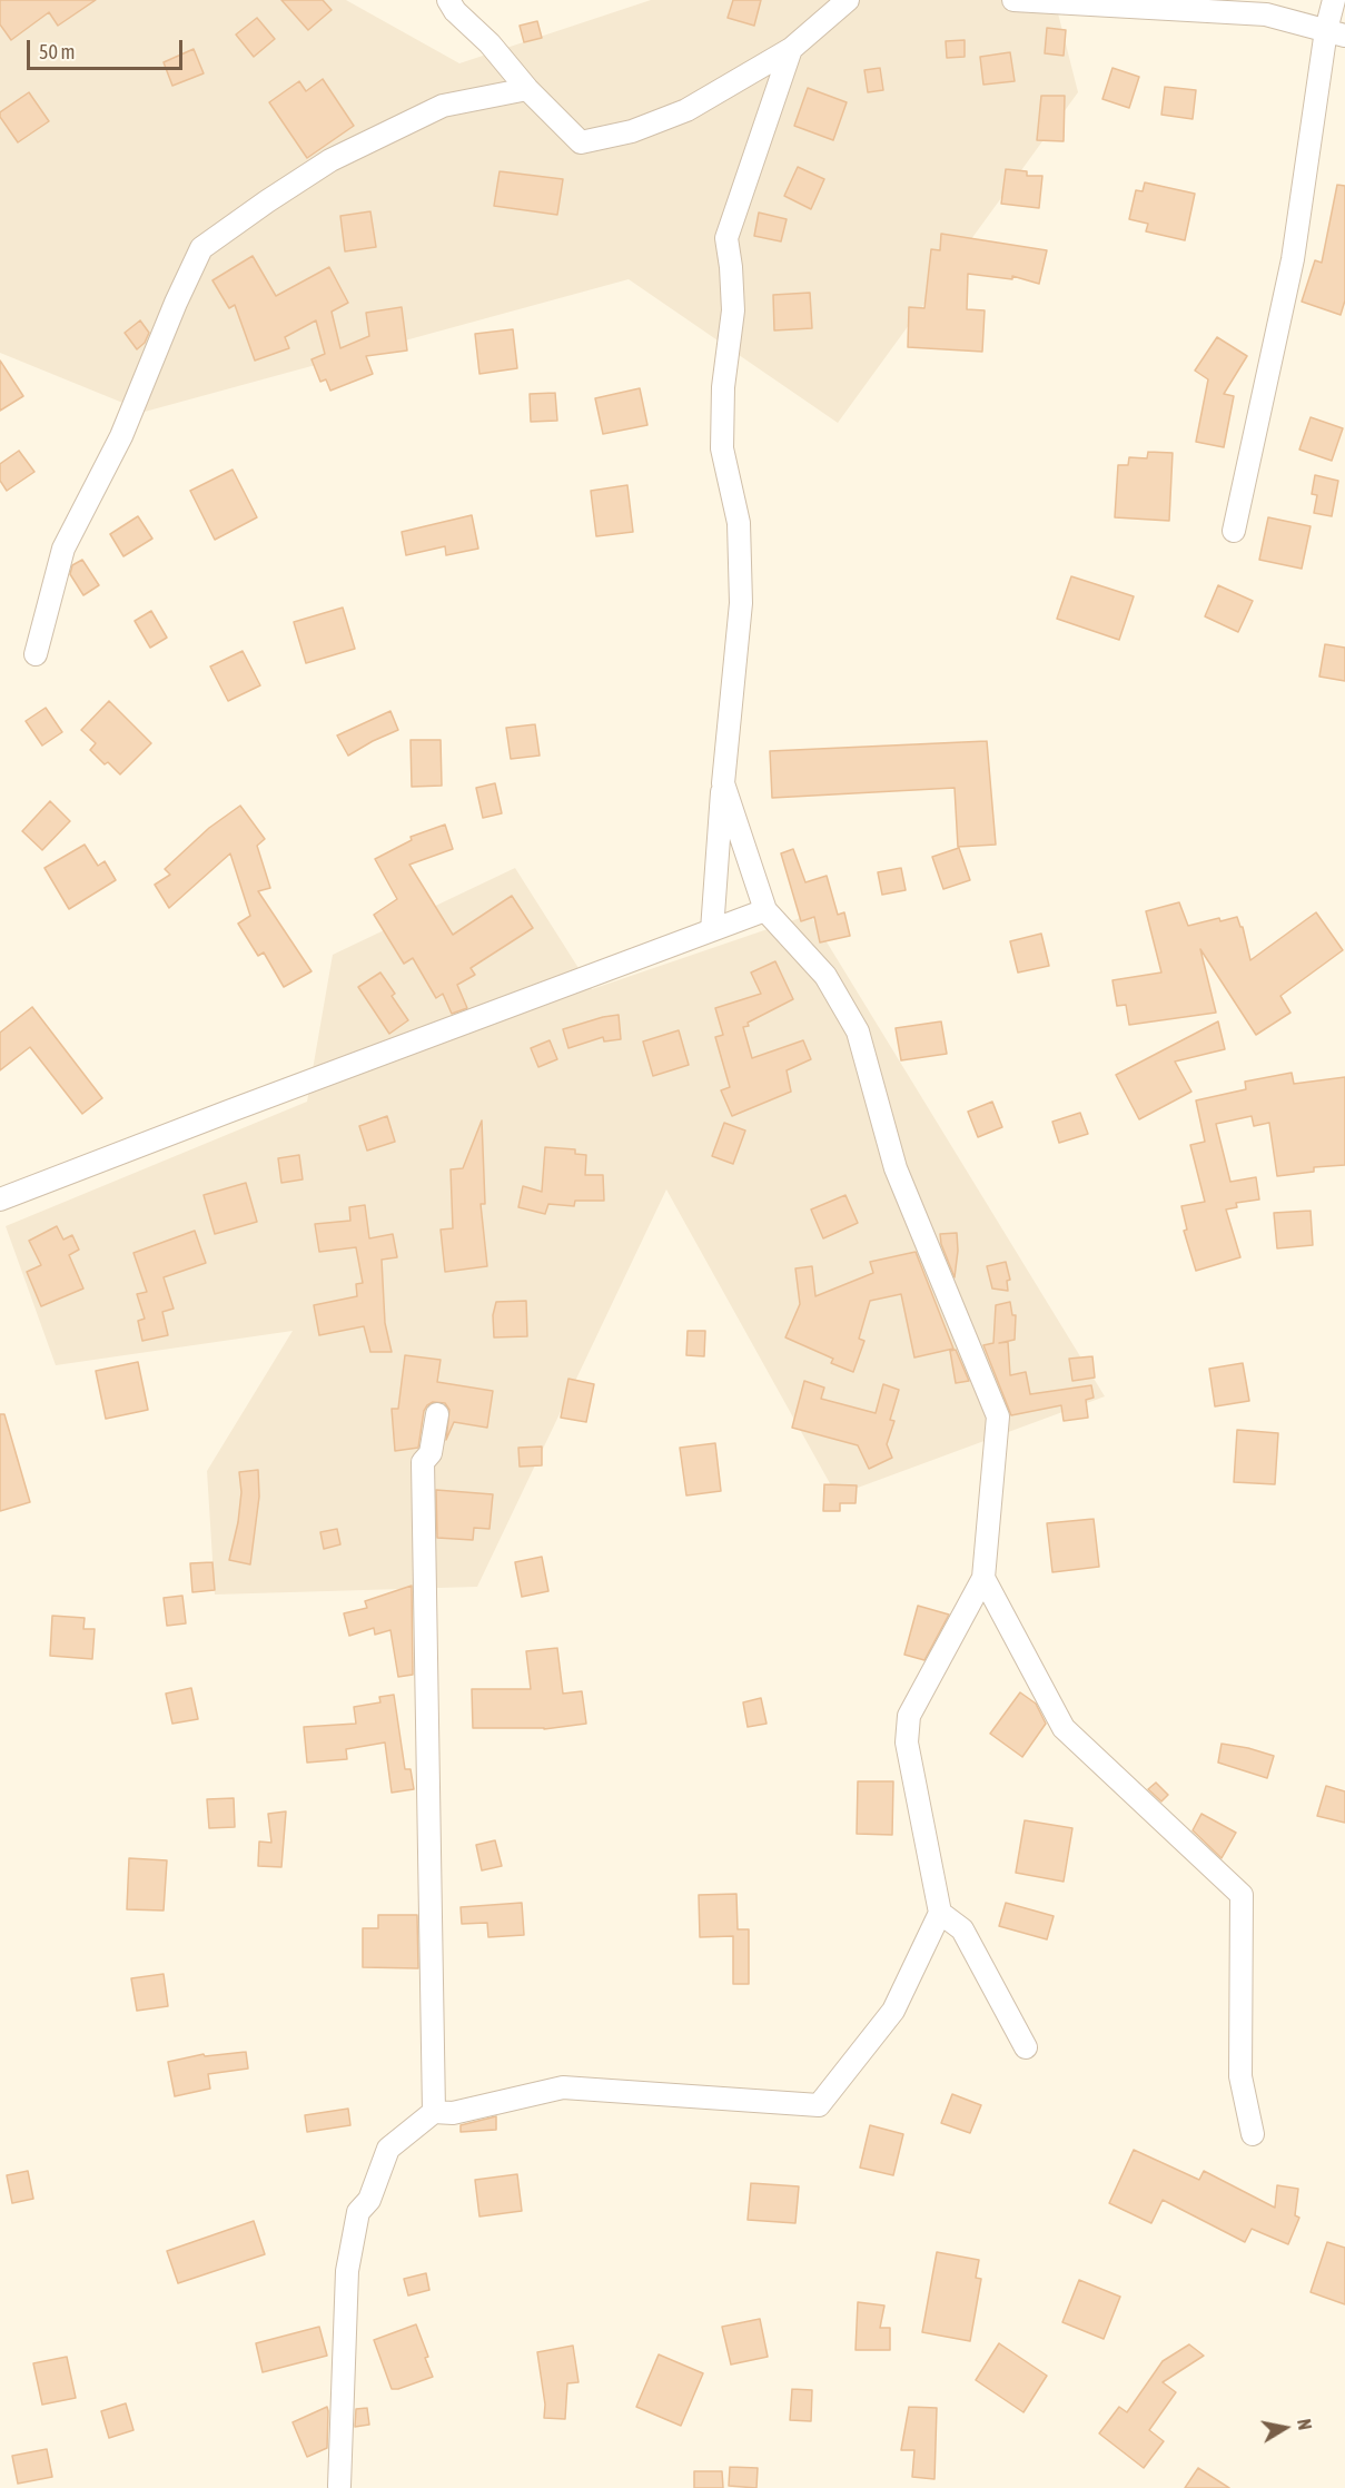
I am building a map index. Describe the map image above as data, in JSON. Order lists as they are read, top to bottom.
{
  "scale_bar": "50 m",
  "north": "right"
}
